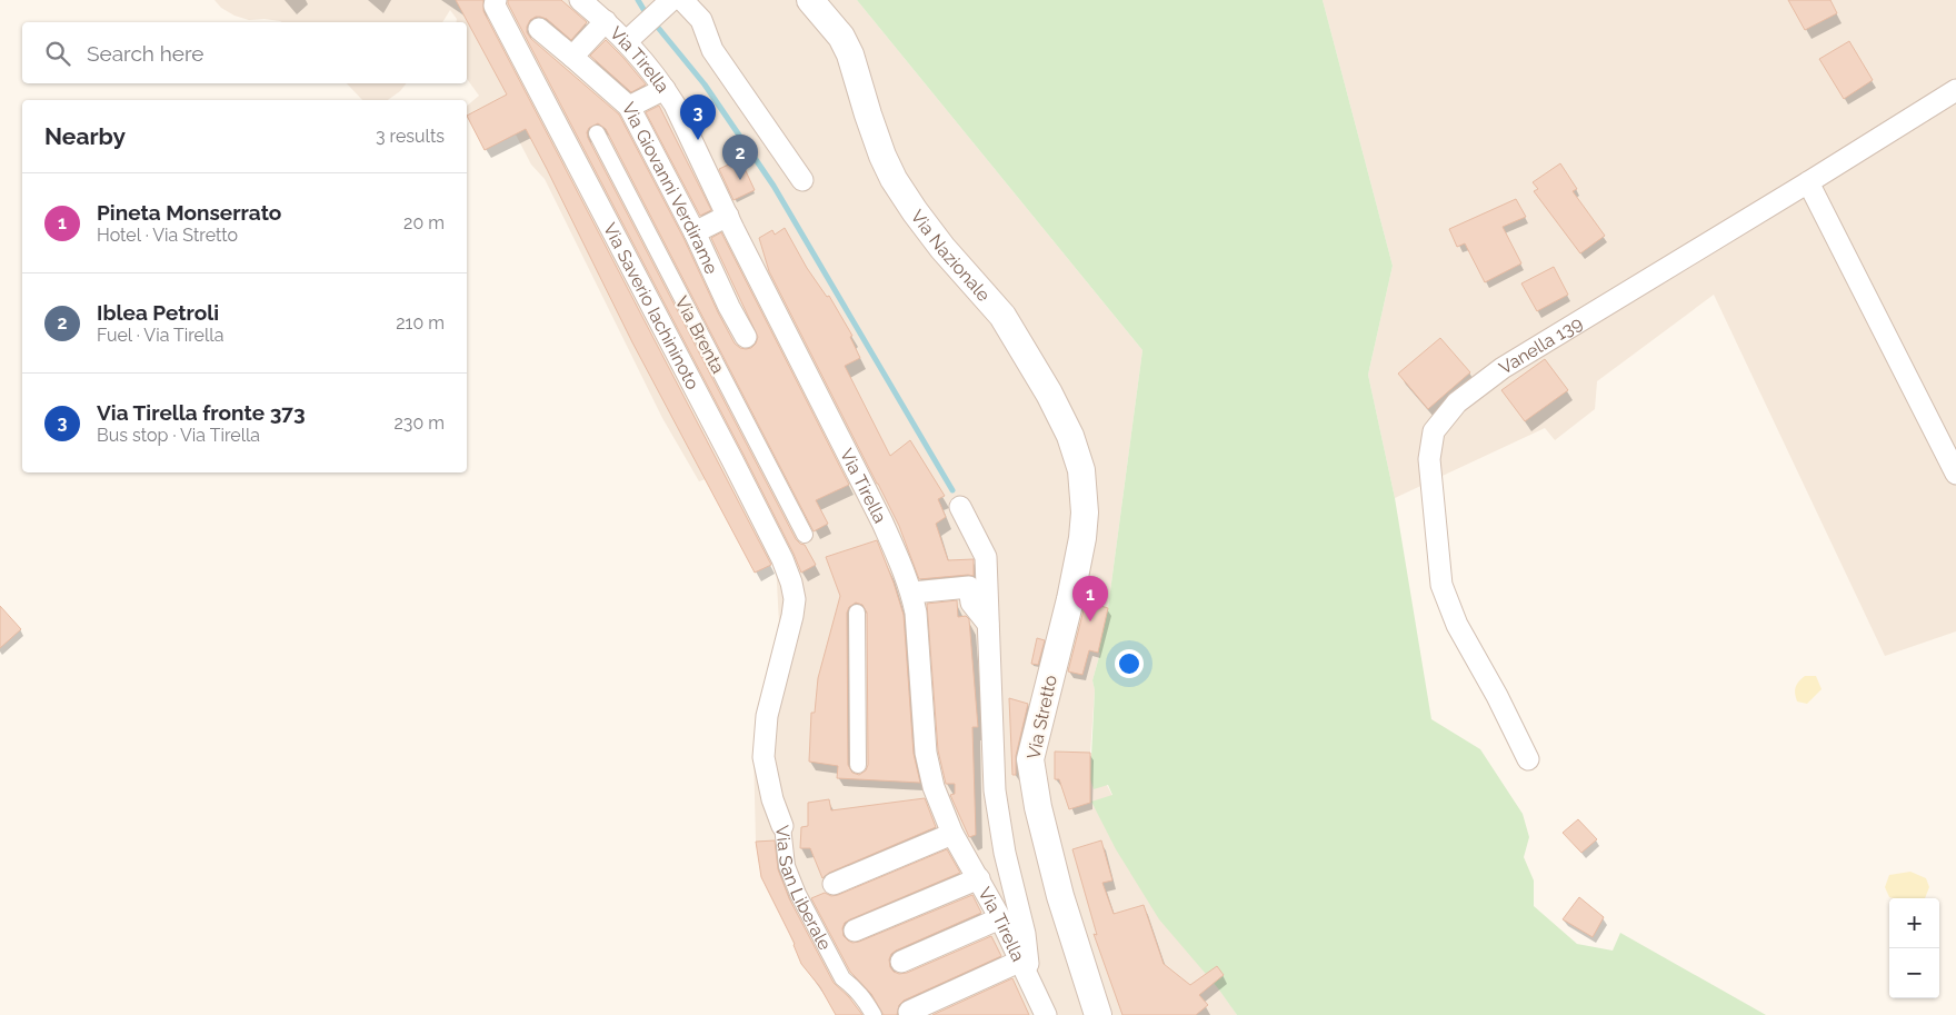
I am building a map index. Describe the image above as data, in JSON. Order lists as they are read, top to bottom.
{
  "streets": {
    "street": [
      "Via Tirella",
      "Via Giovanni Verdirame",
      "Via Nazionale",
      "Via Saverio Iachininoto",
      "Via Brenta",
      "Vanella 139",
      "Via Stretto",
      "Via San Liberale"
    ]
  },
  "crossings": [
    ["Via Nazionale", "Via Stretto"],
    ["Via Saverio Iachininoto", "Via San Liberale"]
  ],
  "page": {
    "search": "Search here",
    "pins": ["3", "2", "1"],
    "heading": ["Nearby", "3 results"],
    "list": [
      {
        "mark": "1",
        "name": "Pineta Monserrato",
        "note": "Hotel · Via Stretto",
        "value": "20 m"
      },
      {
        "mark": "2",
        "name": "Iblea Petroli",
        "note": "Fuel · Via Tirella",
        "value": "210 m"
      },
      {
        "mark": "3",
        "name": "Via Tirella fronte 373",
        "note": "Bus stop · Via Tirella",
        "value": "230 m"
      }
    ],
    "map_buttons": ["+", "−"]
  }
}
